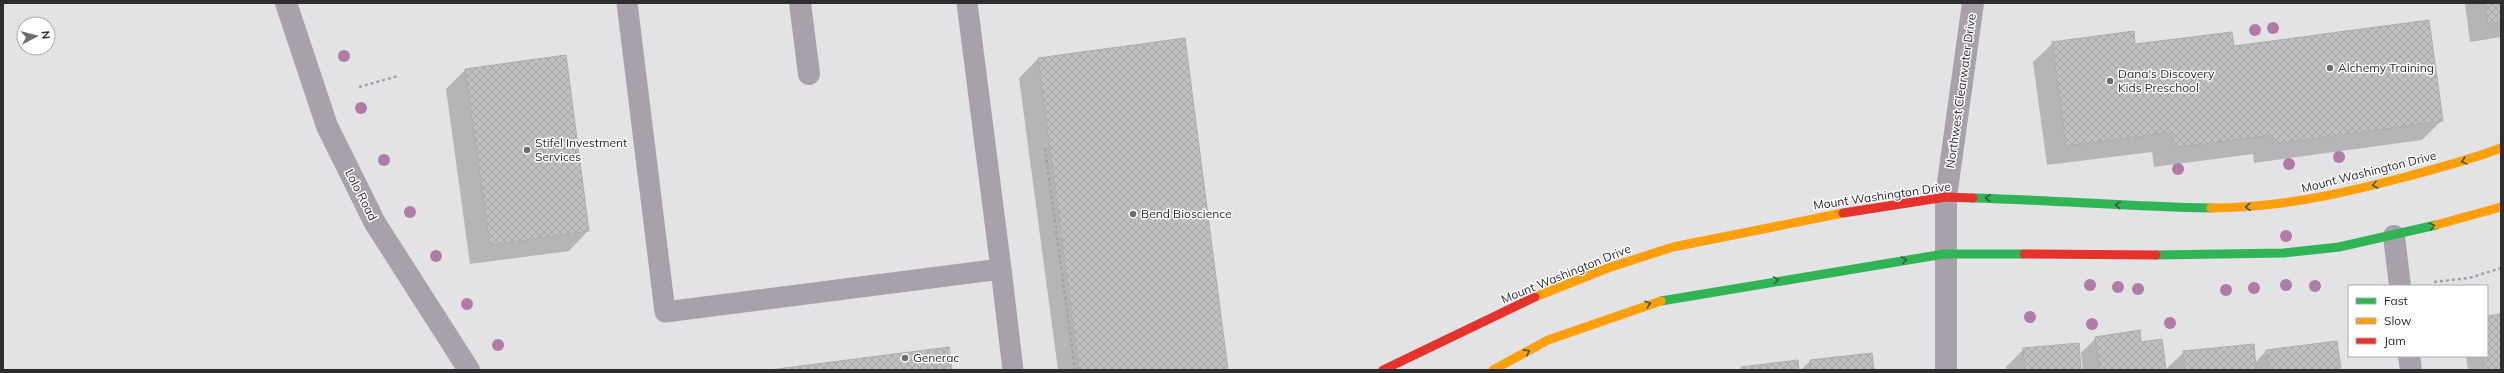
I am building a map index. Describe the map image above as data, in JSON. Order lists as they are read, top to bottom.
{
  "streets": {
    "main road": ["Mount Washington Drive"],
    "street": ["Northwest Clearwater Drive", "Lolo Road"]
  },
  "crossings": [
    ["Northwest Clearwater Drive", "Mount Washington Drive"]
  ],
  "places": [
    "Alchemy Training",
    "Dana's Discovery Kids Preschool",
    "Stifel Investment Services",
    "Bend Bioscience",
    "Generac"
  ],
  "legend": ["Fast", "Slow", "Jam"],
  "north": "right"
}
